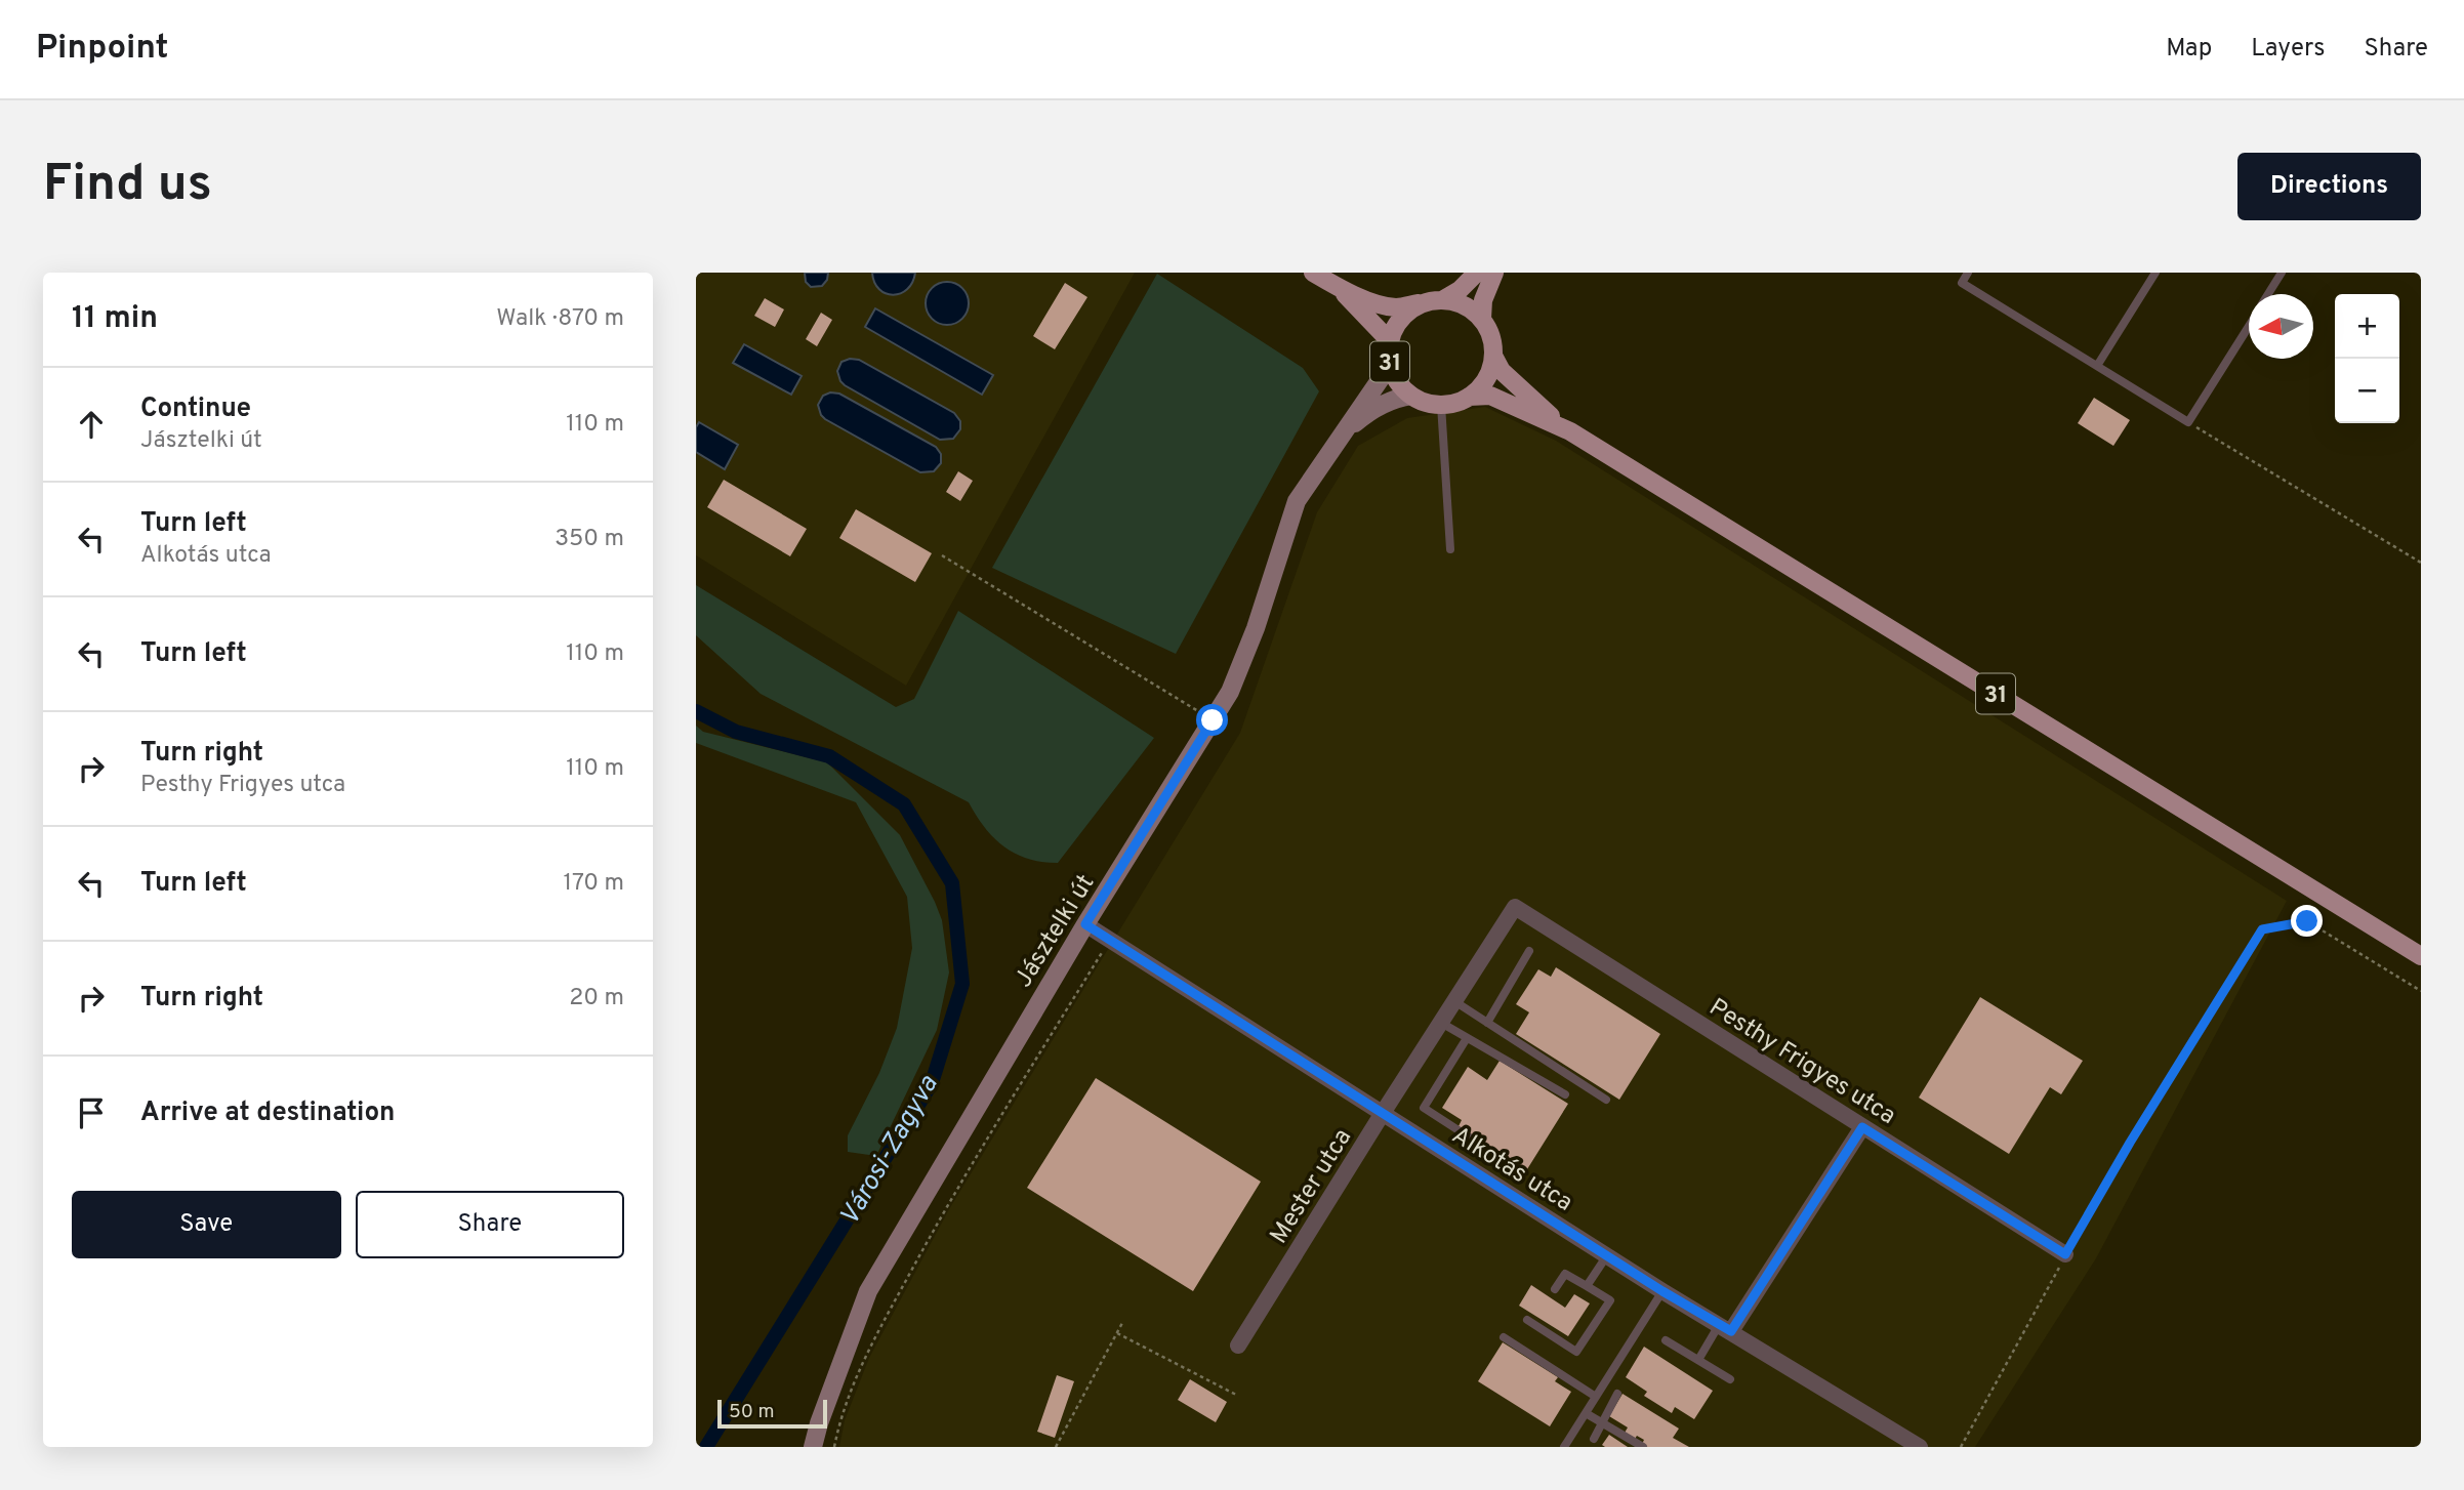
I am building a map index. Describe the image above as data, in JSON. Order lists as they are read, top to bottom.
{
  "streets": {
    "main road": ["31"],
    "street": [
      "Jásztelki út",
      "Pesthy Frigyes utca",
      "Alkotás utca",
      "Mester utca"
    ]
  },
  "crossings": [
    ["31", "Jásztelki út"],
    ["Jásztelki út", "Alkotás utca"],
    ["Pesthy Frigyes utca", "Mester utca"],
    ["Alkotás utca", "Mester utca"]
  ],
  "water": ["Városi-Zagyva"],
  "scale_bar": "50 m",
  "north": "left",
  "page": {
    "header": "Pinpoint",
    "nav": ["Map", "Layers", "Share"],
    "buttons": [
      "Directions",
      ["Save", "Share"]
    ],
    "title": "Find us",
    "heading": ["11 min", "Walk · 870 m"],
    "map_buttons": ["+", "−"],
    "list": [
      ["Continue", "Jásztelki út", "110 m"],
      ["Turn left", "Alkotás utca", "350 m"],
      ["Turn left", "110 m"],
      ["Turn right", "Pesthy Frigyes utca", "110 m"],
      ["Turn left", "170 m"],
      ["Turn right", "20 m"],
      "Arrive at destination"
    ],
    "scale": "50 m"
  }
}
